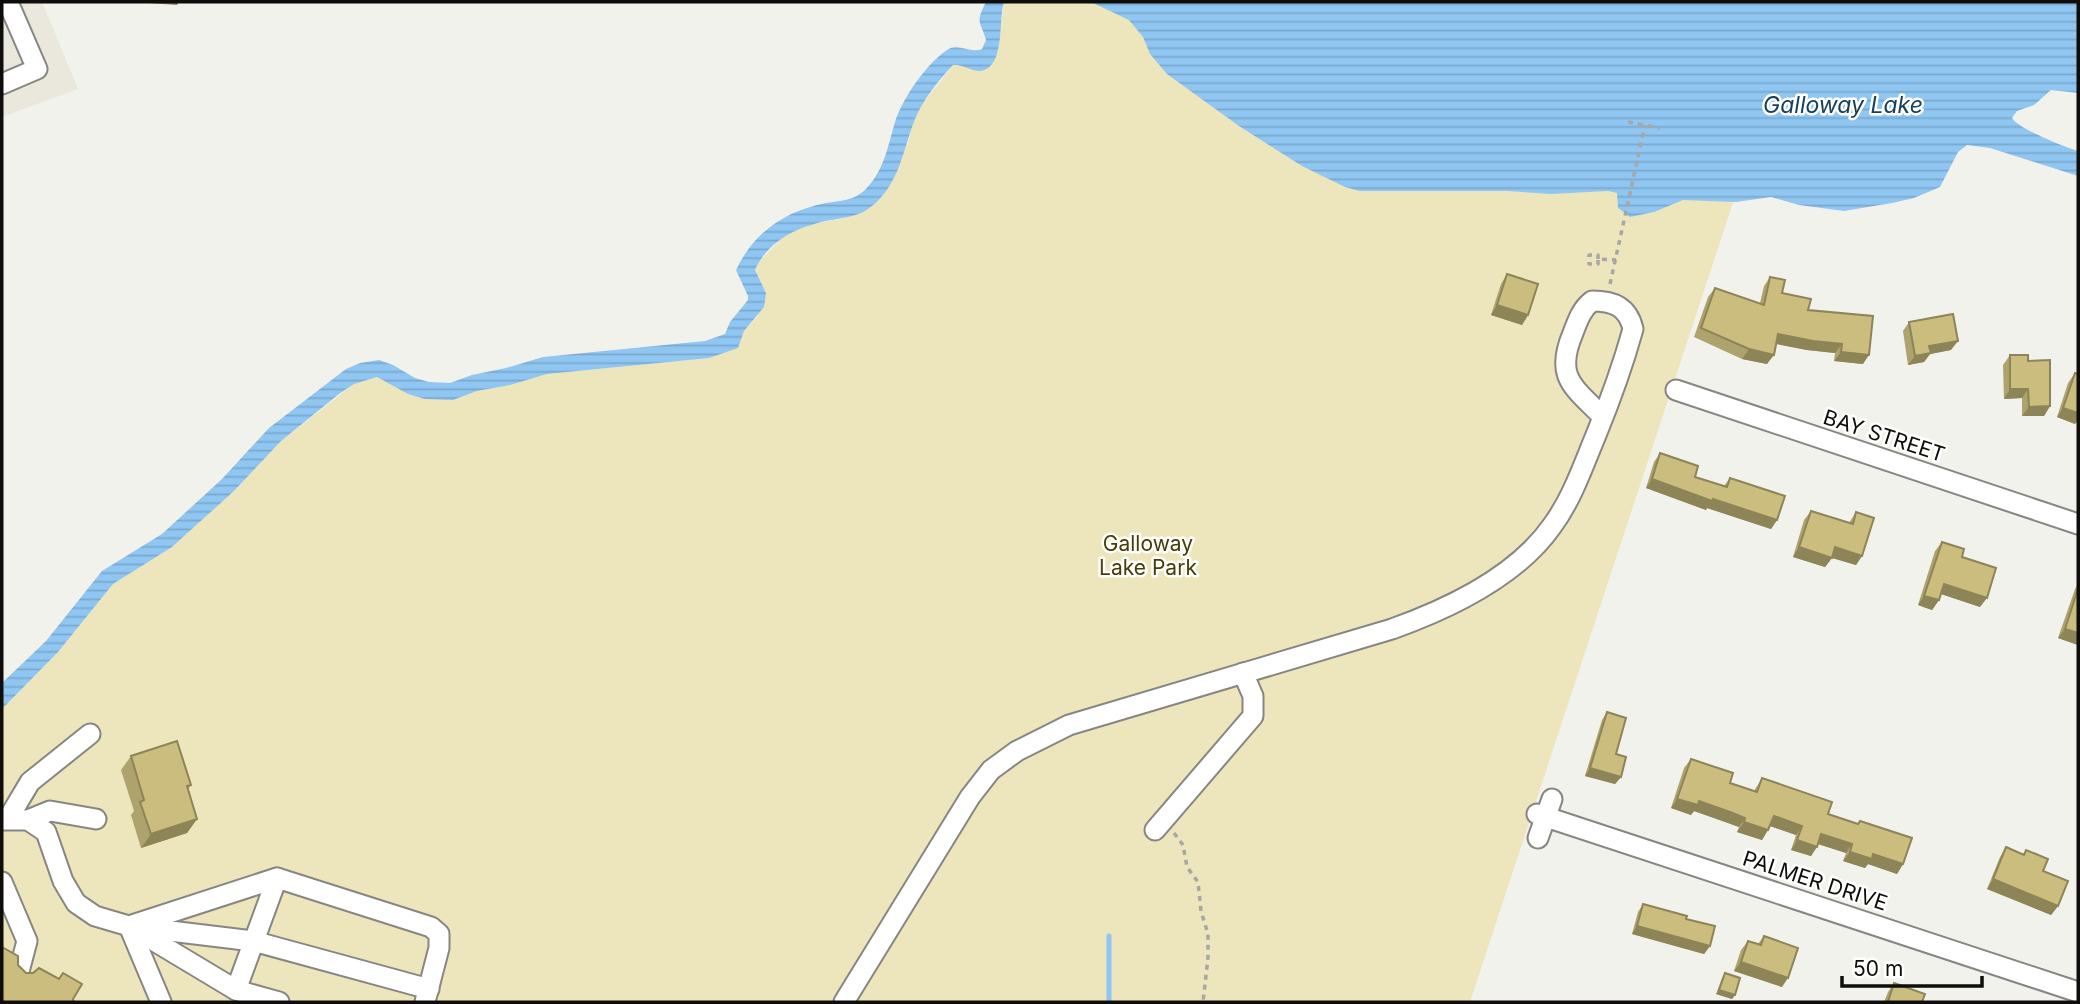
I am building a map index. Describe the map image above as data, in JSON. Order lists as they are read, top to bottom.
{
  "streets": {
    "street": ["BAY STREET", "PALMER DRIVE"]
  },
  "water": ["Galloway Lake"],
  "parks": ["Galloway Lake Park"],
  "scale_bar": "50 m"
}
